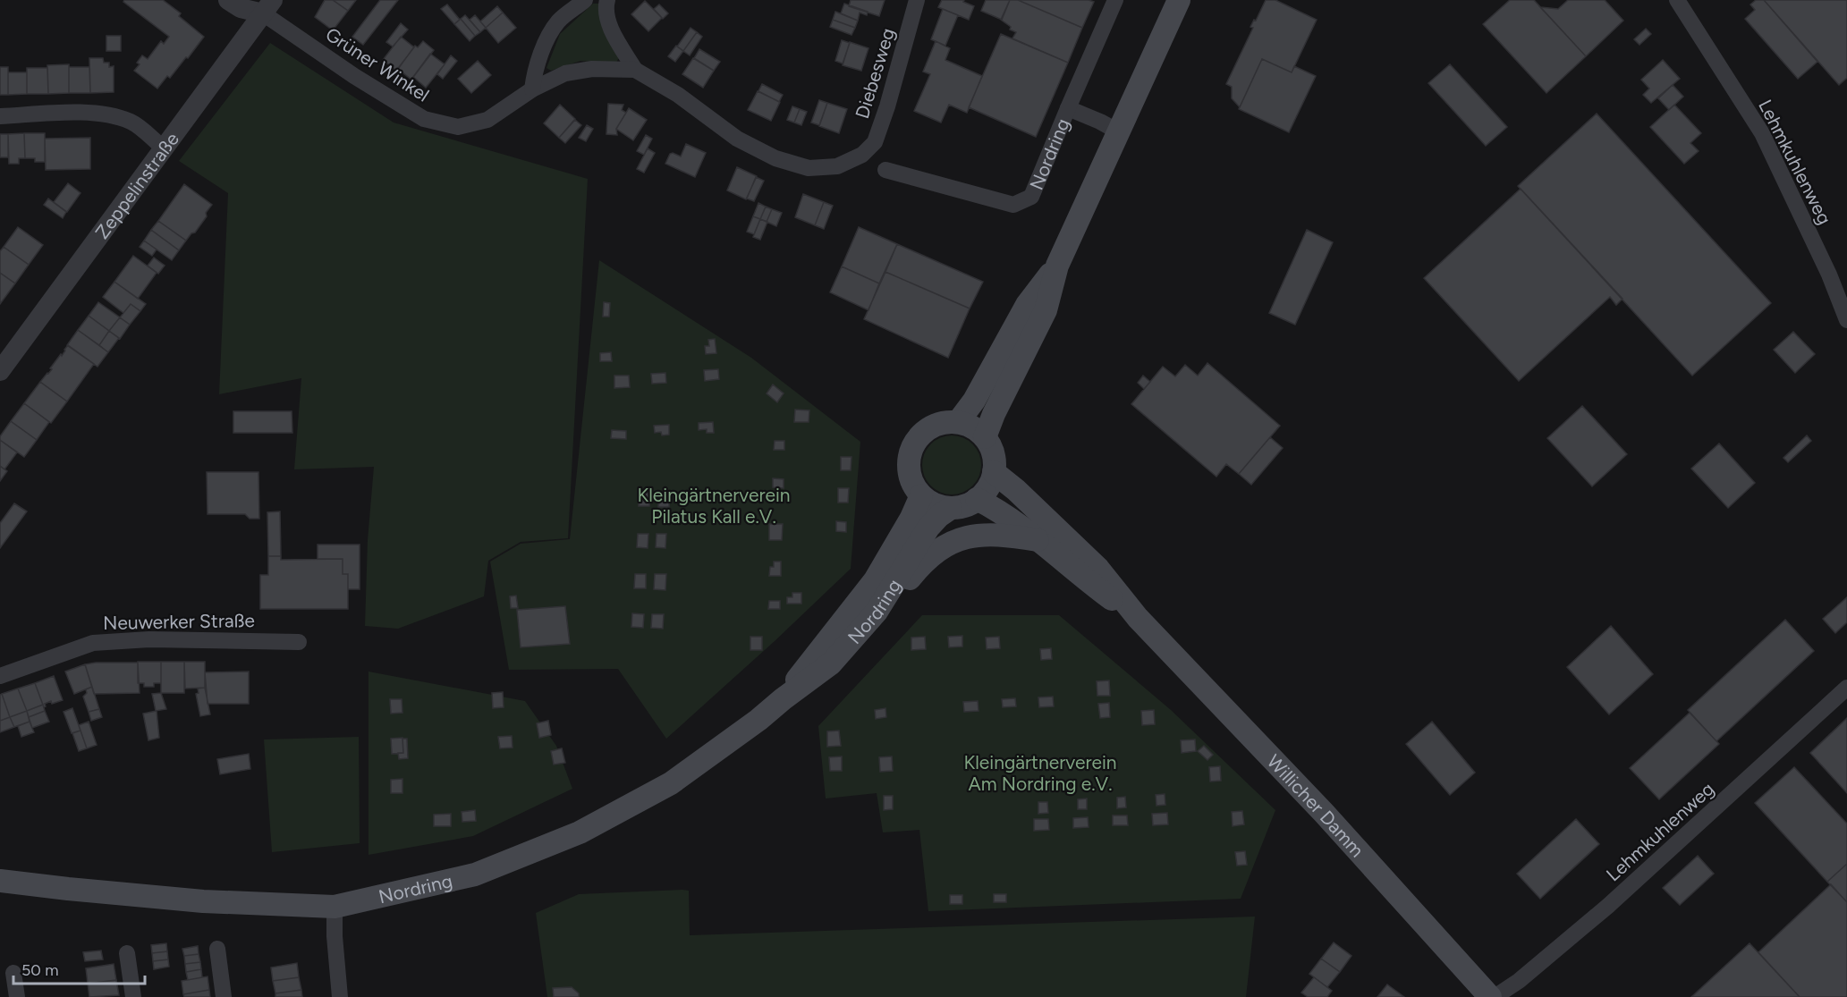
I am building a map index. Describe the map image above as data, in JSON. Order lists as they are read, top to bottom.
{
  "streets": {
    "main road": ["Nordring", "Willicher Damm"],
    "street": [
      "Grüner Winkel",
      "Diebesweg",
      "Lehmkuhlenweg",
      "Zeppelinstraße",
      "Neuwerker Straße"
    ]
  },
  "crossings": [
    ["Grüner Winkel", "Diebesweg"],
    ["Grüner Winkel", "Zeppelinstraße"],
    ["Nordring", "Willicher Damm"]
  ],
  "parks": ["Kleingärtnerverein Pilatus Kall e.V.", "Kleingärtnerverein Am Nordring e.V."],
  "scale_bar": "50 m"
}
